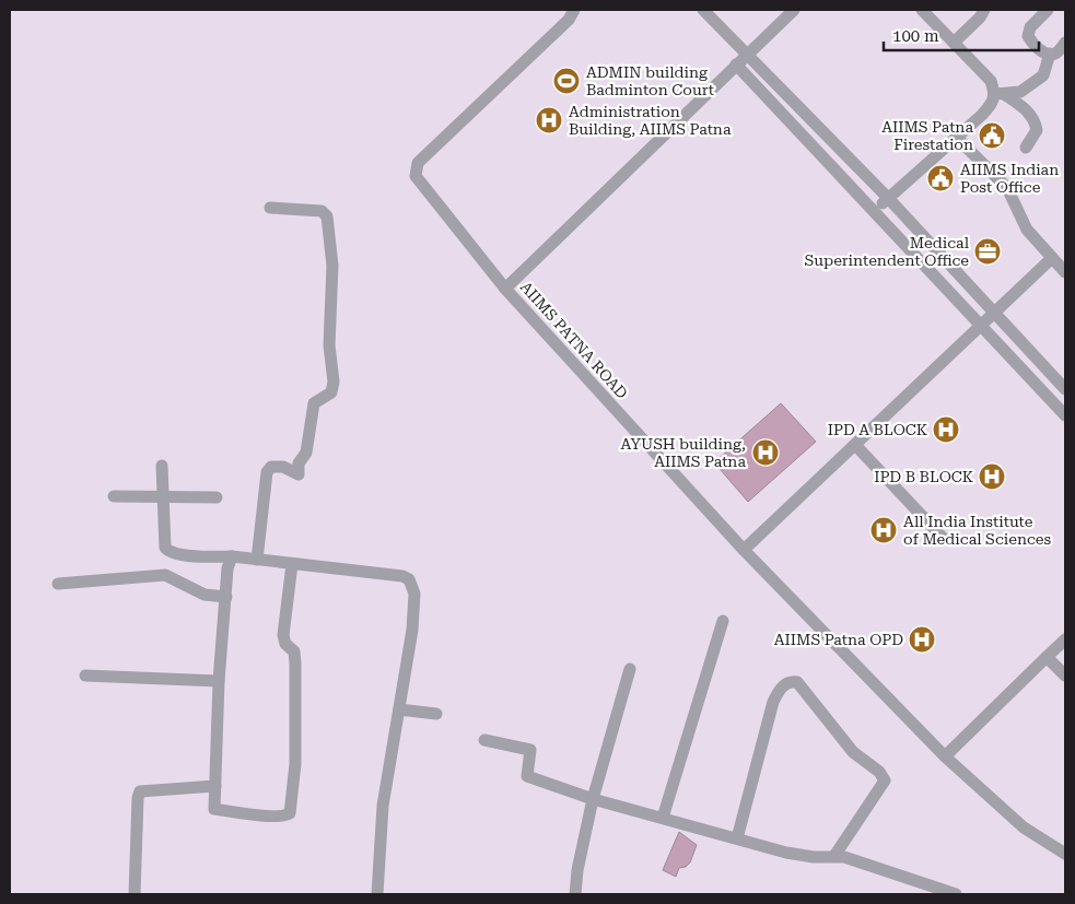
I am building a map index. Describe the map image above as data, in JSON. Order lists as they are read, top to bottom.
{
  "streets": {
    "street": ["AIIMS PATNA ROAD"]
  },
  "places": {
    "sports": ["ADMIN building Badminton Court"],
    "hospital": [
      "Administration Building, AIIMS Patna",
      "IPD A BLOCK",
      "AYUSH building, AIIMS Patna",
      "IPD B BLOCK",
      "All India Institute of Medical Sciences",
      "AIIMS Patna OPD"
    ],
    "public building": ["AIIMS Patna Firestation", "AIIMS Indian Post Office"],
    "office": ["Medical Superintendent Office"]
  },
  "scale_bar": "100 m"
}
